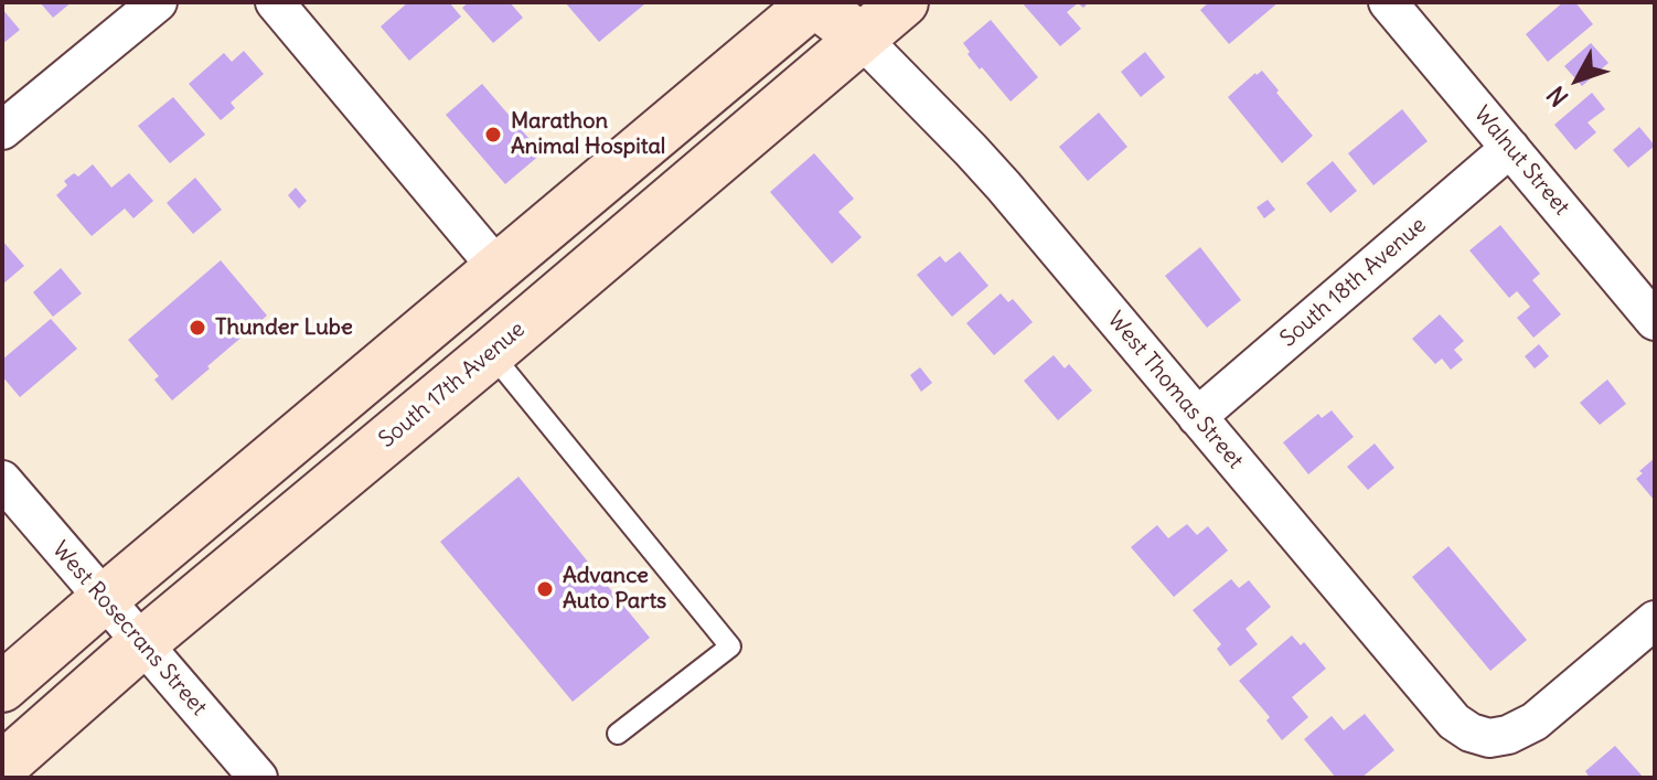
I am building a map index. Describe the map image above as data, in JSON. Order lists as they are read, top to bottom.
{
  "streets": {
    "main road": ["South 17th Avenue", "West Thomas Street"],
    "street": ["Walnut Street", "South 18th Avenue", "West Rosecrans Street"]
  },
  "crossings": [
    ["Walnut Street", "South 18th Avenue"],
    ["South 18th Avenue", "West Thomas Street"],
    ["South 17th Avenue", "West Thomas Street"],
    ["South 17th Avenue", "West Rosecrans Street"]
  ],
  "places": ["Marathon Animal Hospital", "Thunder Lube", "Advance Auto Parts"],
  "north": "bottom left"
}
